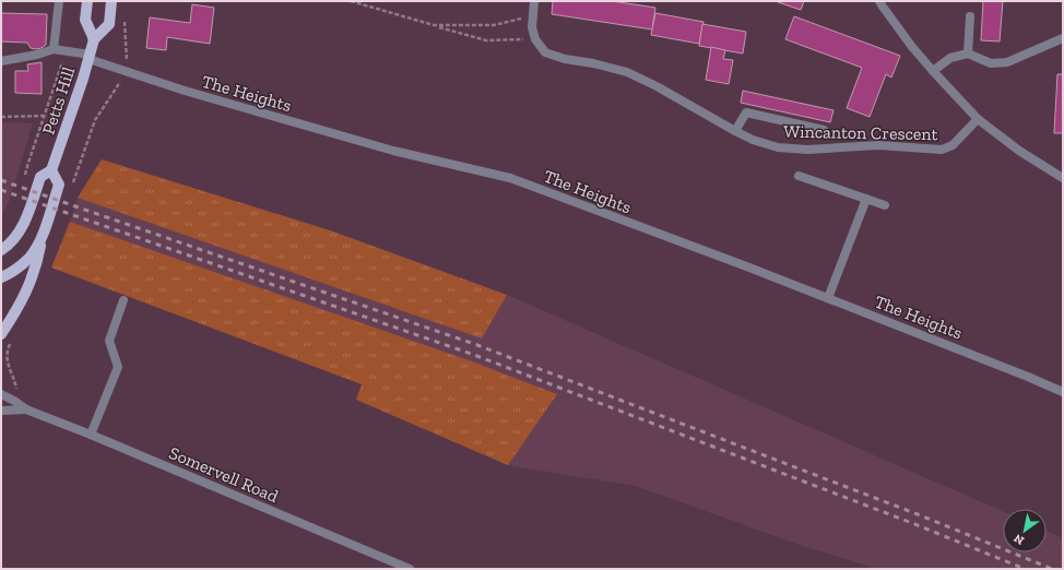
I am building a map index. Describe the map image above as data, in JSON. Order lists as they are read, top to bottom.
{
  "streets": {
    "main road": ["Petts Hill"],
    "street": ["The Heights", "Wincanton Crescent", "Somervell Road"]
  },
  "crossings": [
    ["The Heights", "Petts Hill"]
  ],
  "north": "bottom left"
}
